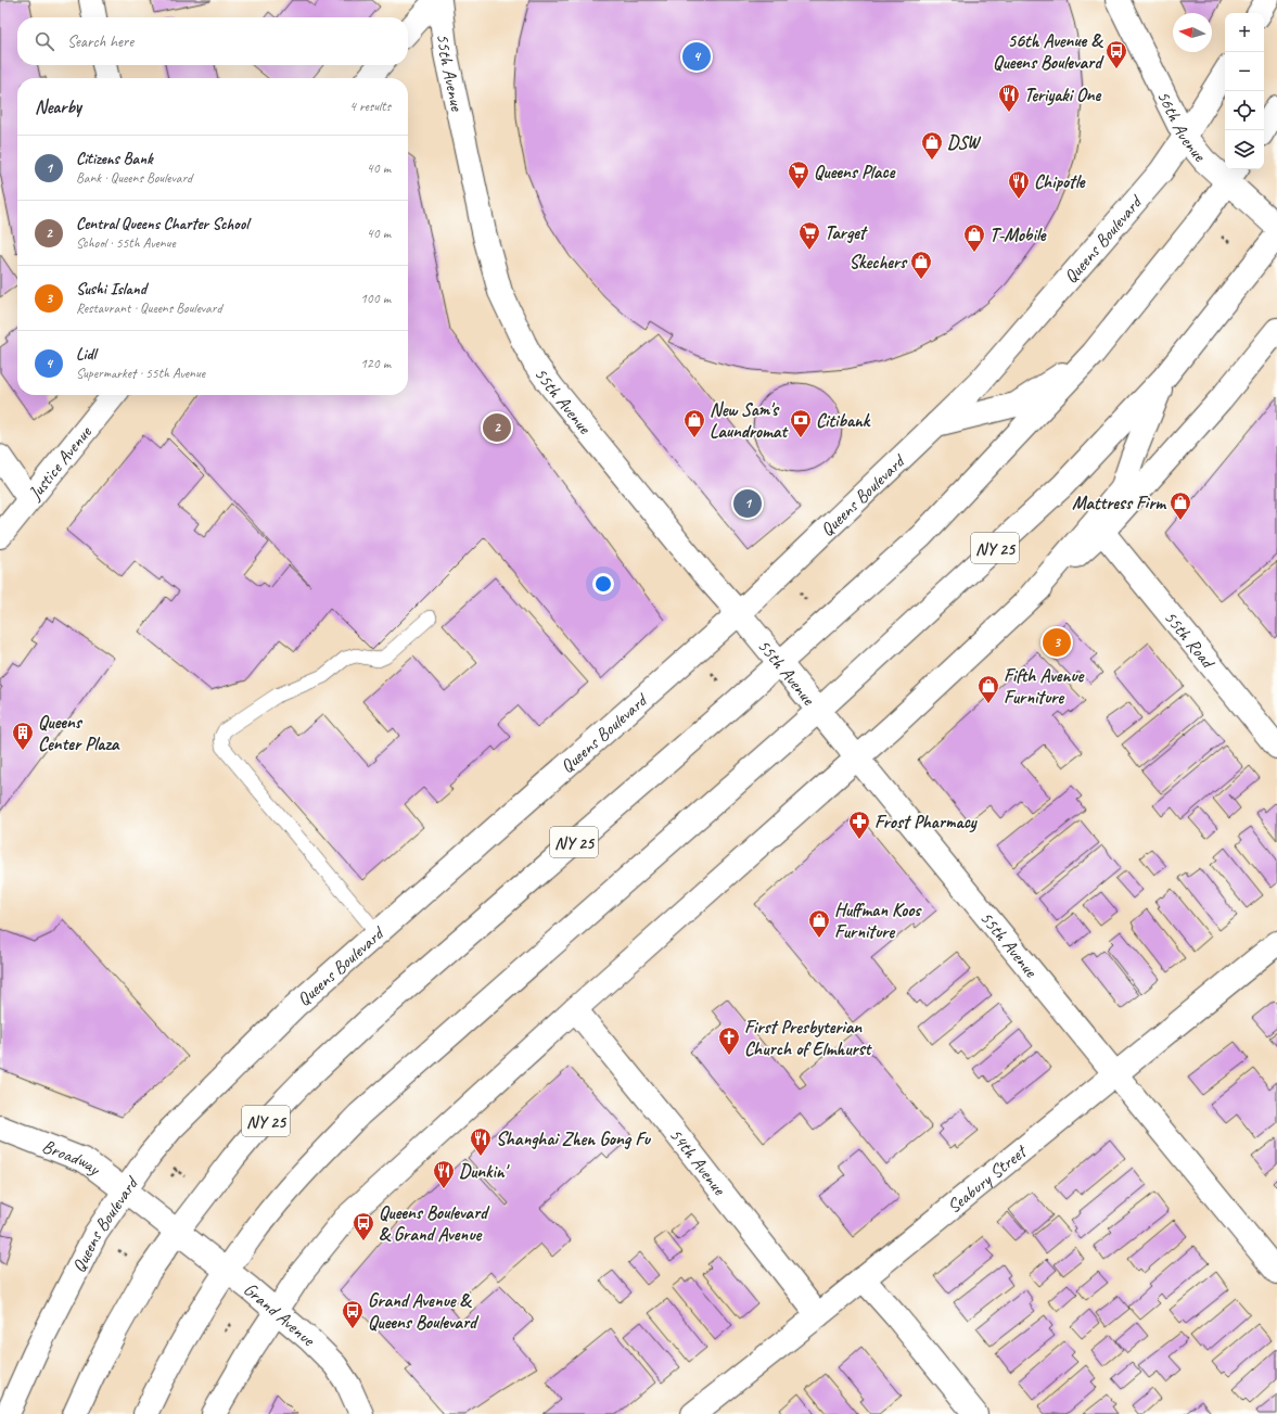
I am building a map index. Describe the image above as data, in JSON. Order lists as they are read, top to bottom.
{
  "streets": {
    "street": [
      "55th Avenue",
      "56th Avenue",
      "Queens Boulevard",
      "Justice Avenue",
      "NY 25",
      "55th Road",
      "Broadway",
      "54th Avenue",
      "Seabury Street",
      "Grand Avenue"
    ]
  },
  "crossings": [
    ["55th Avenue", "Queens Boulevard"],
    ["55th Avenue", "NY 25"],
    ["55th Avenue", "Seabury Street"],
    ["56th Avenue", "Queens Boulevard"],
    ["56th Avenue", "NY 25"],
    ["Queens Boulevard", "Broadway"],
    ["NY 25", "Broadway"],
    ["NY 25", "Grand Avenue"],
    ["Broadway", "Grand Avenue"],
    ["54th Avenue", "Seabury Street"]
  ],
  "places": {
    "bus stop": ["56th Avenue & Queens Boulevard", "Queens Boulevard & Grand Avenue", "Grand Avenue & Queens Boulevard"],
    "restaurant": [
      "Teriyaki One",
      "Chipotle",
      "Shanghai Zhen Gong Fu",
      "Dunkin'"
    ],
    "shop": [
      "DSW",
      "T-Mobile",
      "Skechers",
      "New Sam's Laundromat",
      "Mattress Firm",
      "Fifth Avenue Furniture",
      "Huffman Koos Furniture"
    ],
    "supermarket": ["Queens Place", "Target"],
    "bank": ["Citibank"],
    "building": ["Queens Center Plaza"],
    "pharmacy": ["Frost Pharmacy"],
    "church": ["First Presbyterian Church of Elmhurst"]
  },
  "north": "left",
  "page": {
    "map_buttons": ["+", "−"],
    "search": "Search here",
    "pins": [
      "4",
      "2",
      "1",
      "3"
    ],
    "heading": ["Nearby", "4 results"],
    "list": [
      {
        "mark": "1",
        "name": "Citizens Bank",
        "note": "Bank · Queens Boulevard",
        "value": "40 m"
      },
      {
        "mark": "2",
        "name": "Central Queens Charter School",
        "note": "School · 55th Avenue",
        "value": "40 m"
      },
      {
        "mark": "3",
        "name": "Sushi Island",
        "note": "Restaurant · Queens Boulevard",
        "value": "100 m"
      },
      {
        "mark": "4",
        "name": "Lidl",
        "note": "Supermarket · 55th Avenue",
        "value": "120 m"
      }
    ]
  }
}
